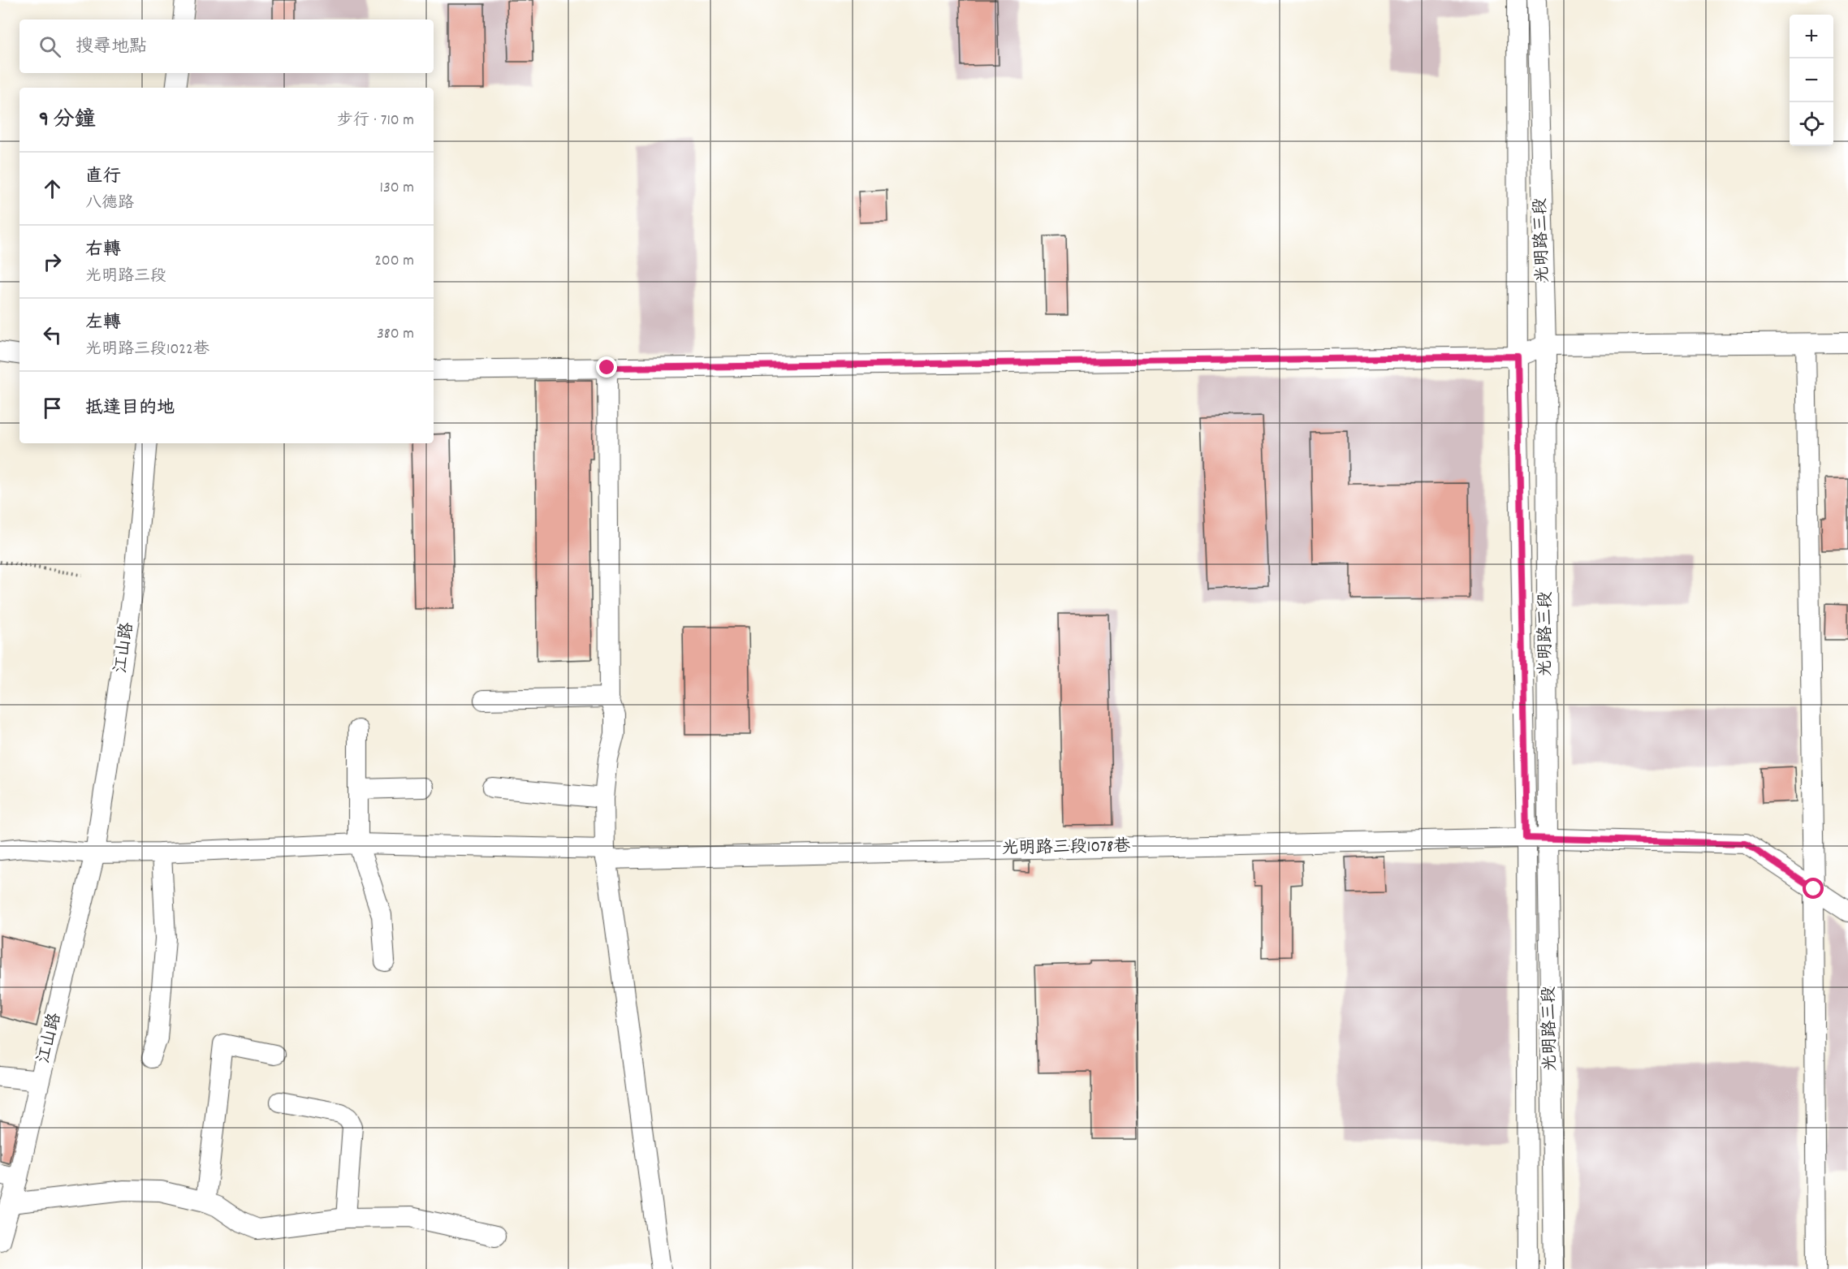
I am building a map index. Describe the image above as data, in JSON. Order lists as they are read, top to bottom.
{
  "streets": {
    "street": ["光明路三段", "江山路", "光明路三段1078巷"]
  },
  "crossings": [
    ["光明路三段", "光明路三段1078巷"],
    ["江山路", "光明路三段1078巷"]
  ],
  "page": {
    "map_buttons": ["+", "−"],
    "search": "搜尋地點",
    "heading": ["9 分鐘", "步行 · 710 m"],
    "list": [
      ["直行", "八德路", "130 m"],
      ["右轉", "光明路三段", "200 m"],
      ["左轉", "光明路三段1022巷", "380 m"],
      "抵達目的地"
    ]
  }
}
